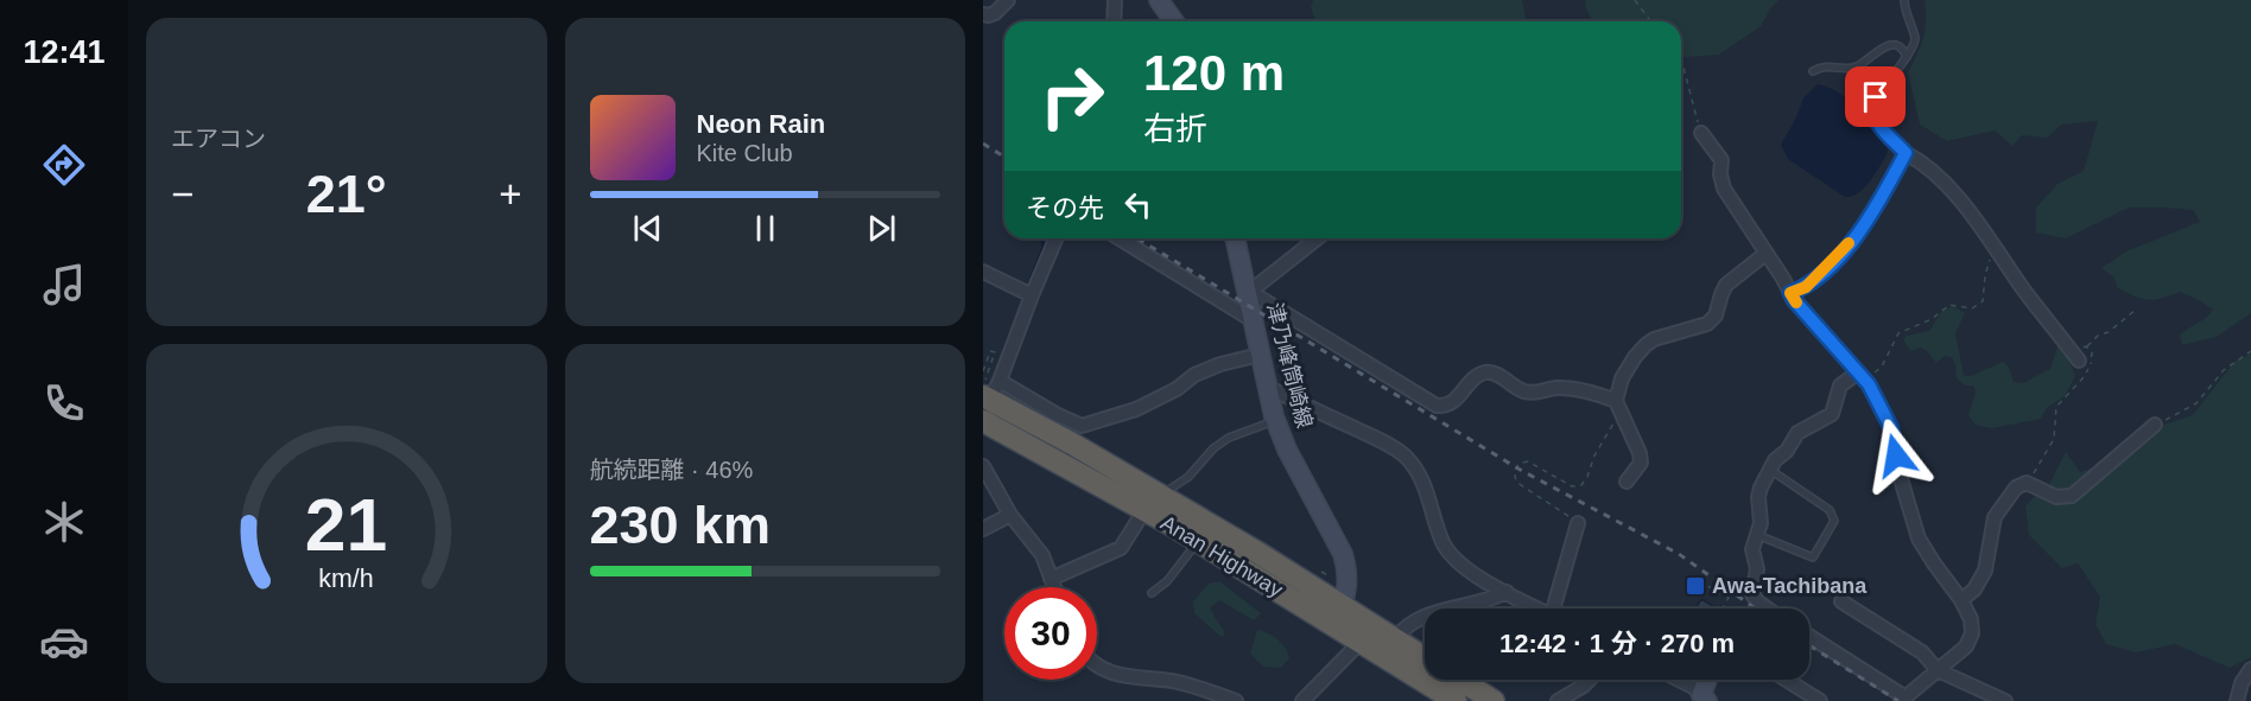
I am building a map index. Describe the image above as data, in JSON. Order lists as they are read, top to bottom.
{
  "streets": {
    "highway": ["Anan Highway"],
    "main road": ["津乃峰筒崎線"]
  },
  "crossings": [
    ["津乃峰筒崎線", "Anan Highway"]
  ],
  "places": {
    "transit": ["Awa-Tachibana"]
  },
  "page": {
    "tabs": "12:41",
    "tile": [
      "エアコン",
      ["航続距離 · 46%", "230 km"]
    ],
    "turn": ["120 m", "右折"],
    "song": ["Neon Rain", "Kite Club"],
    "heat": ["−", "21°", "+"],
    "then": "その先",
    "limit": "30",
    "trip": "12:42 · 1 分 · 270 m",
    "gauge": ["21", "km/h"]
  }
}
